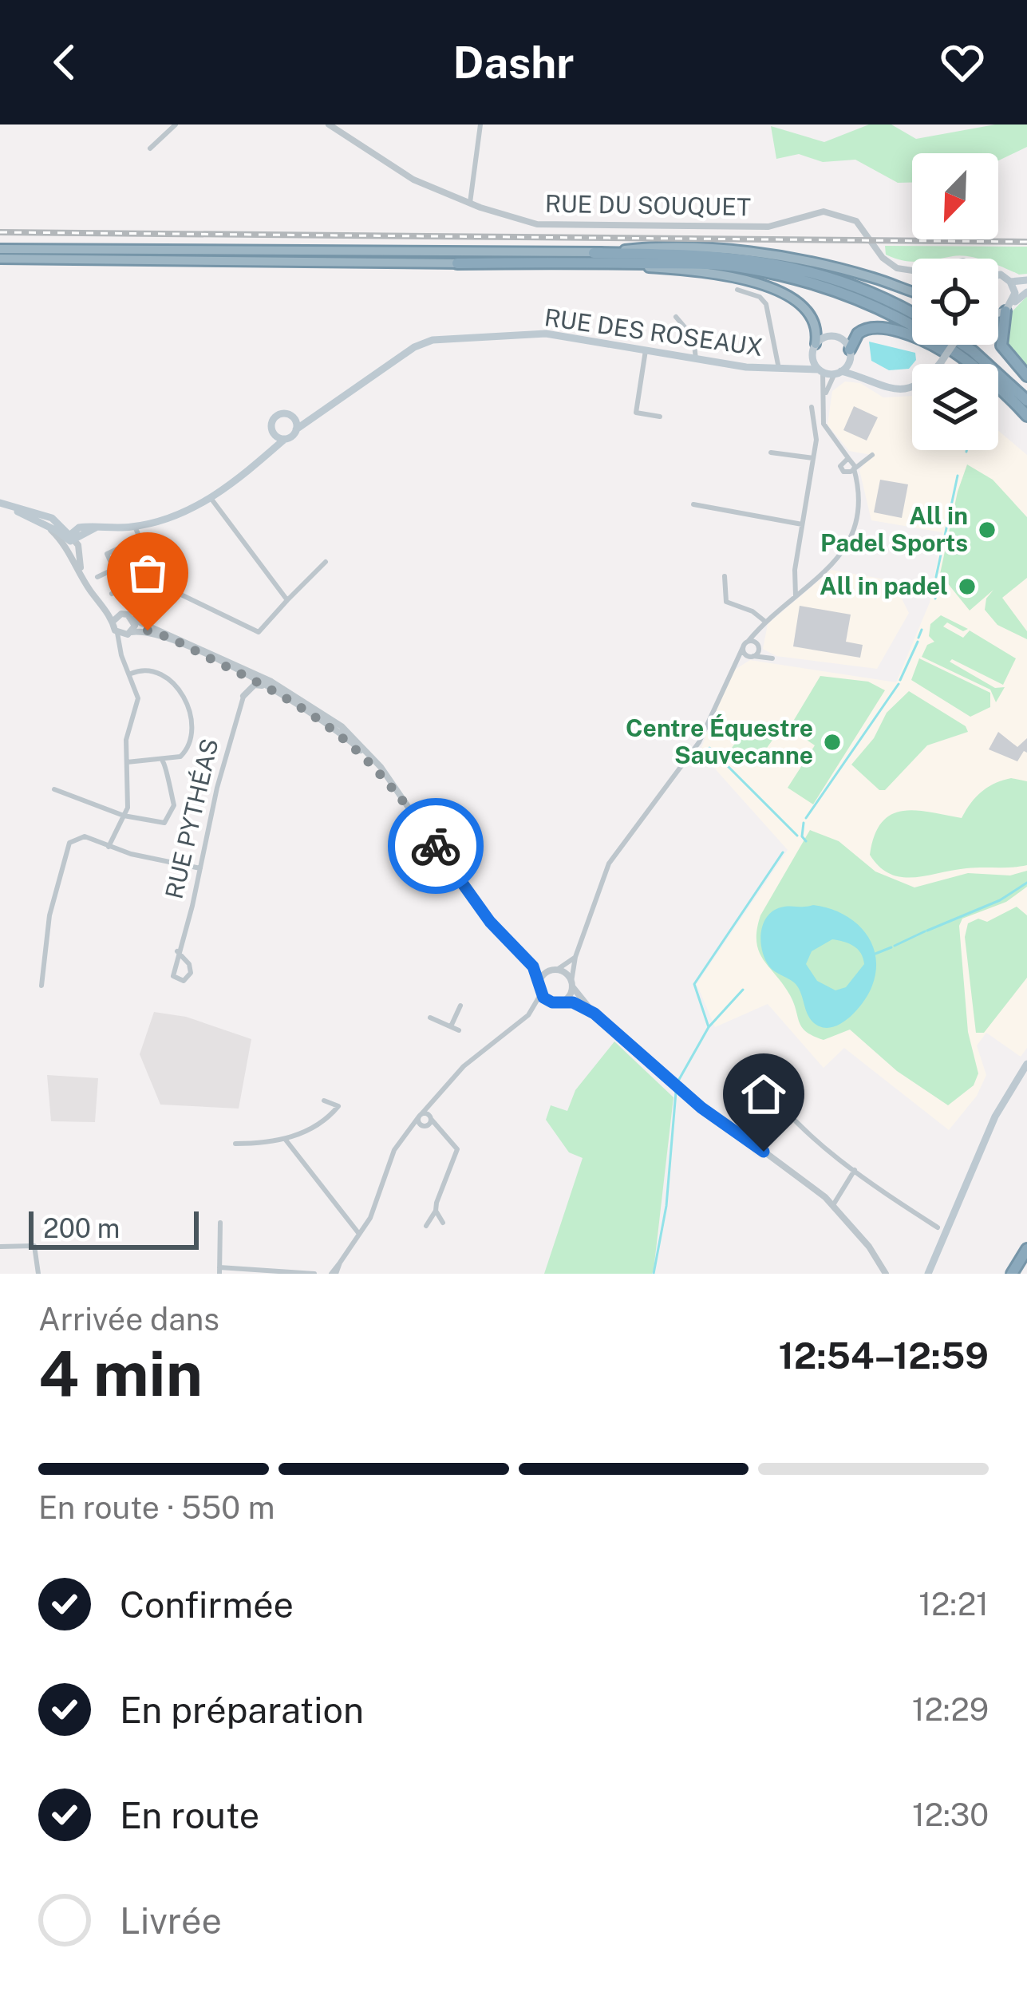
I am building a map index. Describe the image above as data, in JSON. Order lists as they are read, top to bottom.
{
  "streets": {
    "main road": ["RUE DES ROSEAUX"],
    "street": ["RUE DU SOUQUET", "RUE PYTHÉAS"]
  },
  "places": ["All in Padel Sports", "All in padel", "Centre Équestre Sauvecanne"],
  "scale_bar": "200 m",
  "north": "bottom left",
  "page": {
    "header": "Dashr",
    "scale": "200 m",
    "heading": ["4 min", "Arrivée dans", "12:54–12:59"],
    "bar": "En route · 550 m",
    "list": [
      ["Confirmée", "12:21"],
      ["En préparation", "12:29"],
      ["En route", "12:30"],
      "Livrée"
    ]
  }
}
